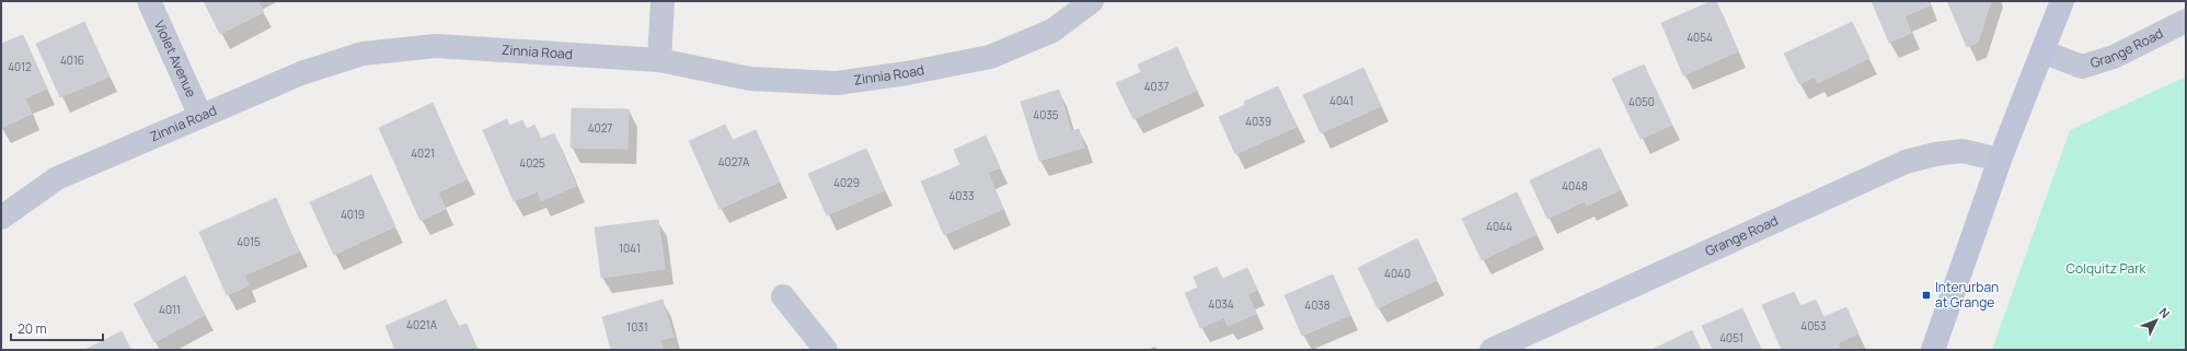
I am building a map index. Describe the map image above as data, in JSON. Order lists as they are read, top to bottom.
{
  "streets": {
    "street": ["Grange Road", "Zinnia Road", "Violet Avenue"]
  },
  "crossings": [
    ["Zinnia Road", "Violet Avenue"]
  ],
  "parks": ["Colquitz Park"],
  "places": {
    "transit": ["Interurban at Grange"]
  },
  "house_numbers": [
    "4054",
    "4016",
    "4012",
    "4037",
    "4041",
    "4050",
    "4035",
    "4039",
    "4027",
    "4021",
    "4027A",
    "4025",
    "4029",
    "4048",
    "4033",
    "4019",
    "4044",
    "4015",
    "1041",
    "4040",
    "4034",
    "4038",
    "4011",
    "4021A",
    "4053",
    "1031",
    "4051"
  ],
  "scale_bar": "20 m",
  "north": "top right"
}
